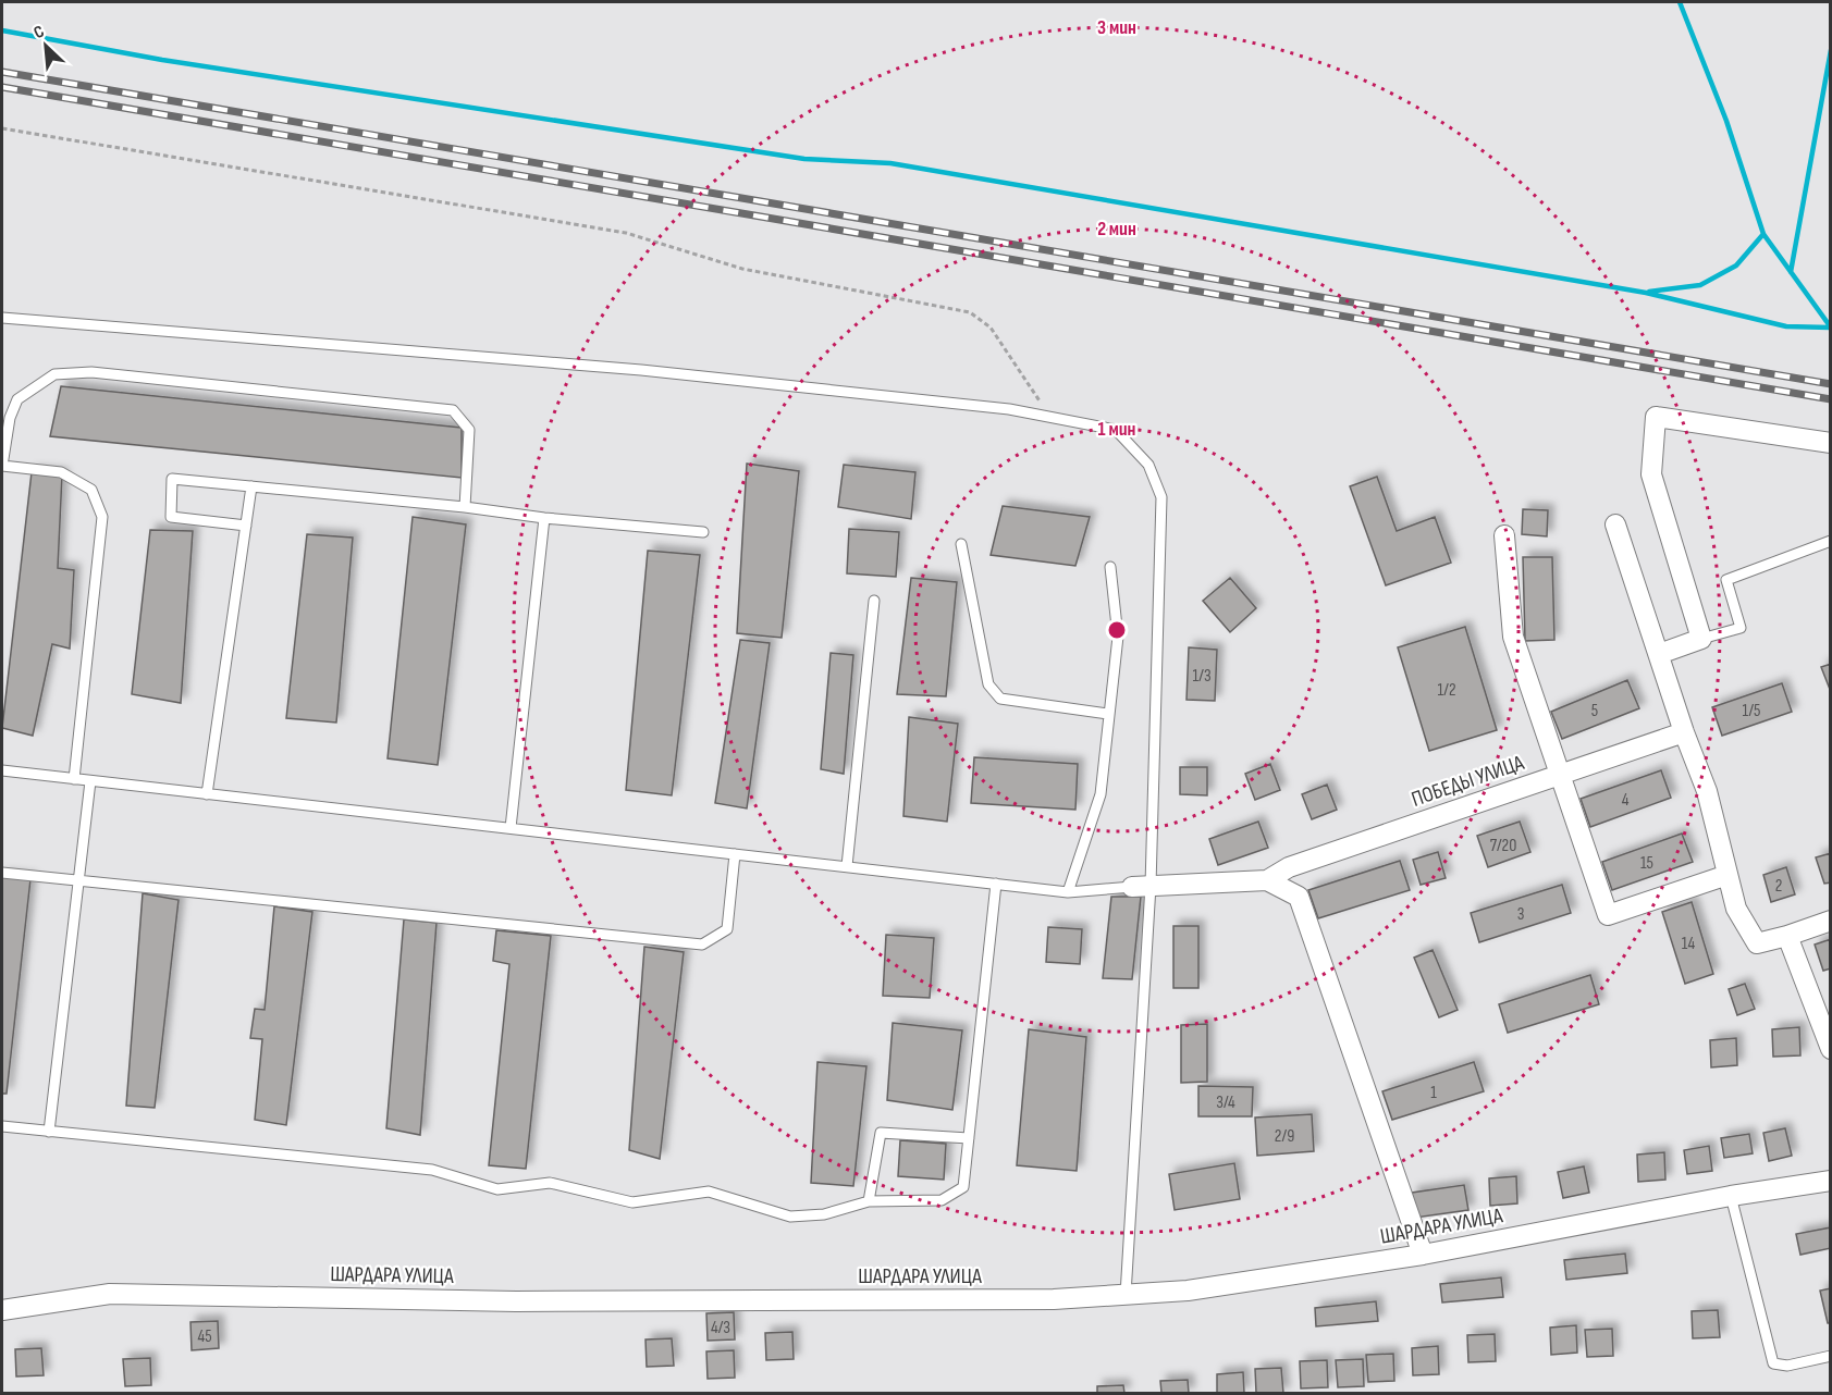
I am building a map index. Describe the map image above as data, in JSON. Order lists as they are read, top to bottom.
{
  "streets": {
    "street": ["ПОБЕДЫ УЛИЦА", "ШАРДАРА УЛИЦА"]
  },
  "house_numbers": [
    "1/3",
    "1/2",
    "5",
    "1/5",
    "4",
    "7/20",
    "15",
    "2",
    "3",
    "14",
    "1",
    "3/4",
    "2/9",
    "4/3",
    "45"
  ],
  "north": "top left",
  "rings": ["3 мин", "2 мин", "1 мин"]
}
